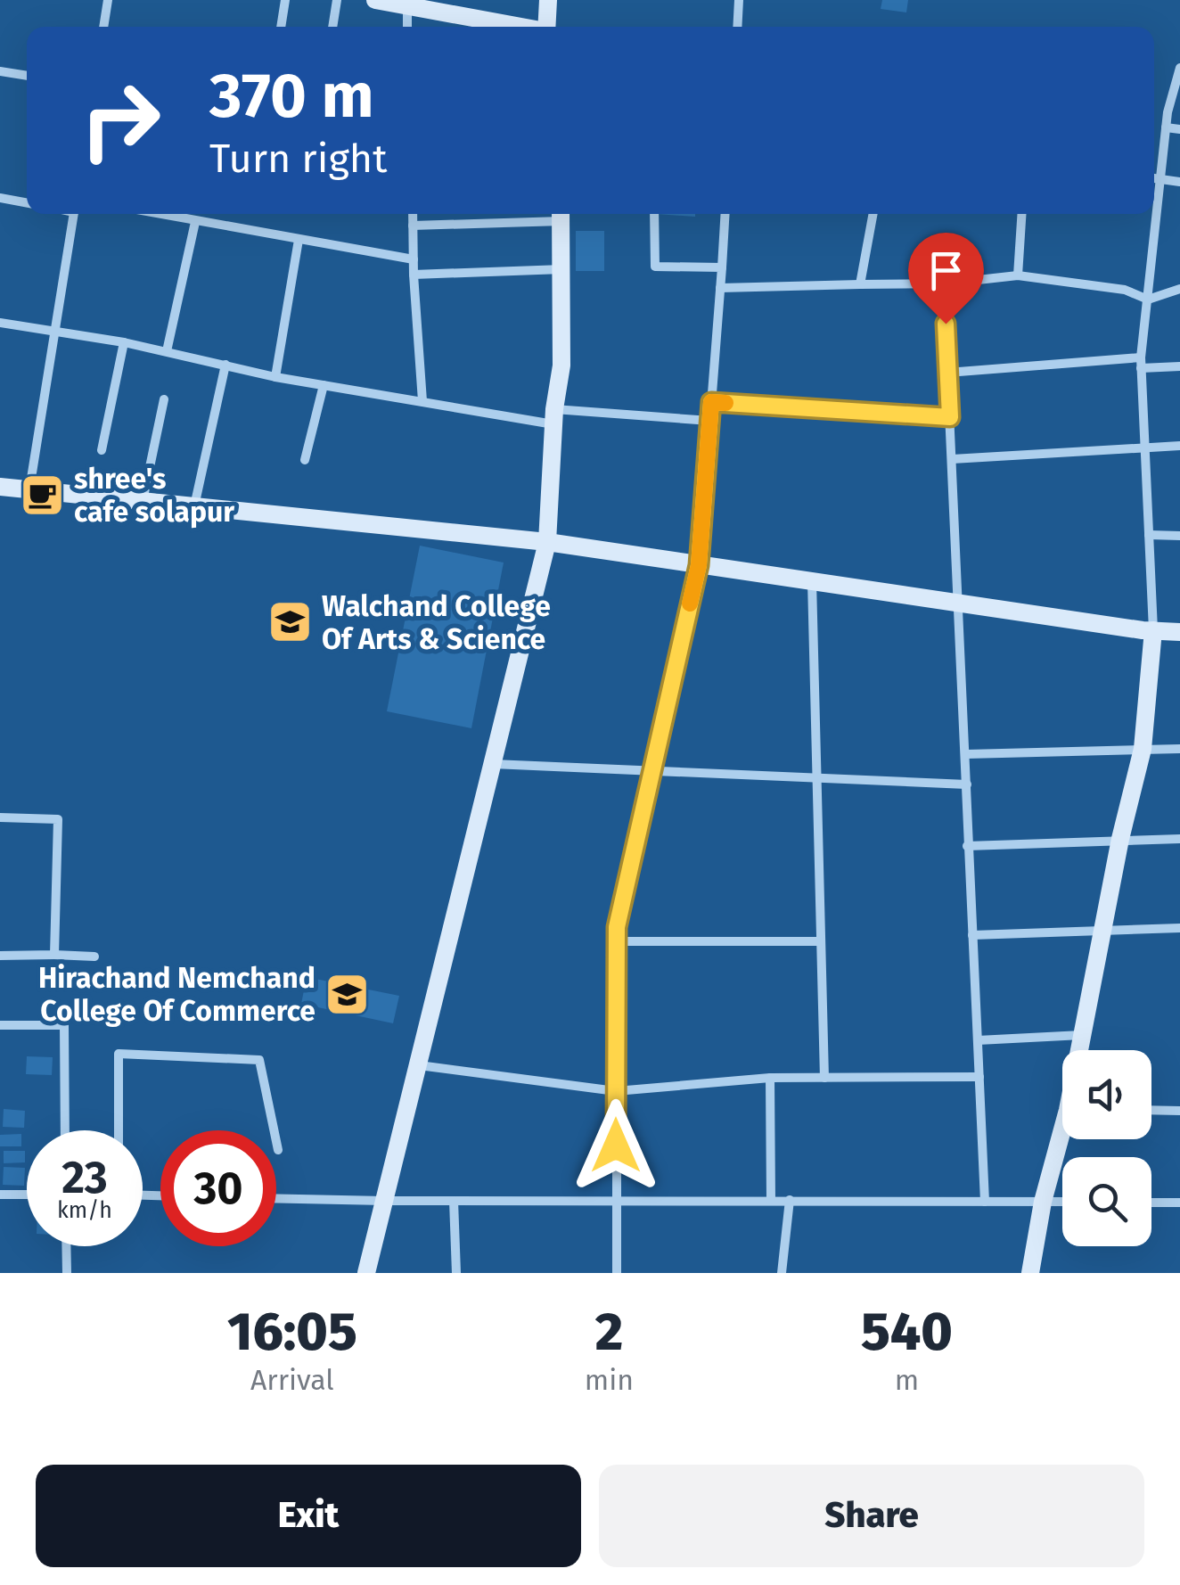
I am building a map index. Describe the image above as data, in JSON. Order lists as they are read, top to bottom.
{
  "places": {
    "cafe": ["shree's cafe solapur"],
    "school or university": ["Walchand College Of Arts & Science", "Hirachand Nemchand College Of Commerce"]
  },
  "page": {
    "turn": ["370 m", "Turn right"],
    "speed": "23 km/h",
    "limit": "30",
    "eta": [
      "16:05",
      "Arrival",
      "2",
      "min",
      "540",
      "m"
    ],
    "buttons": ["Exit", "Share"]
  }
}
